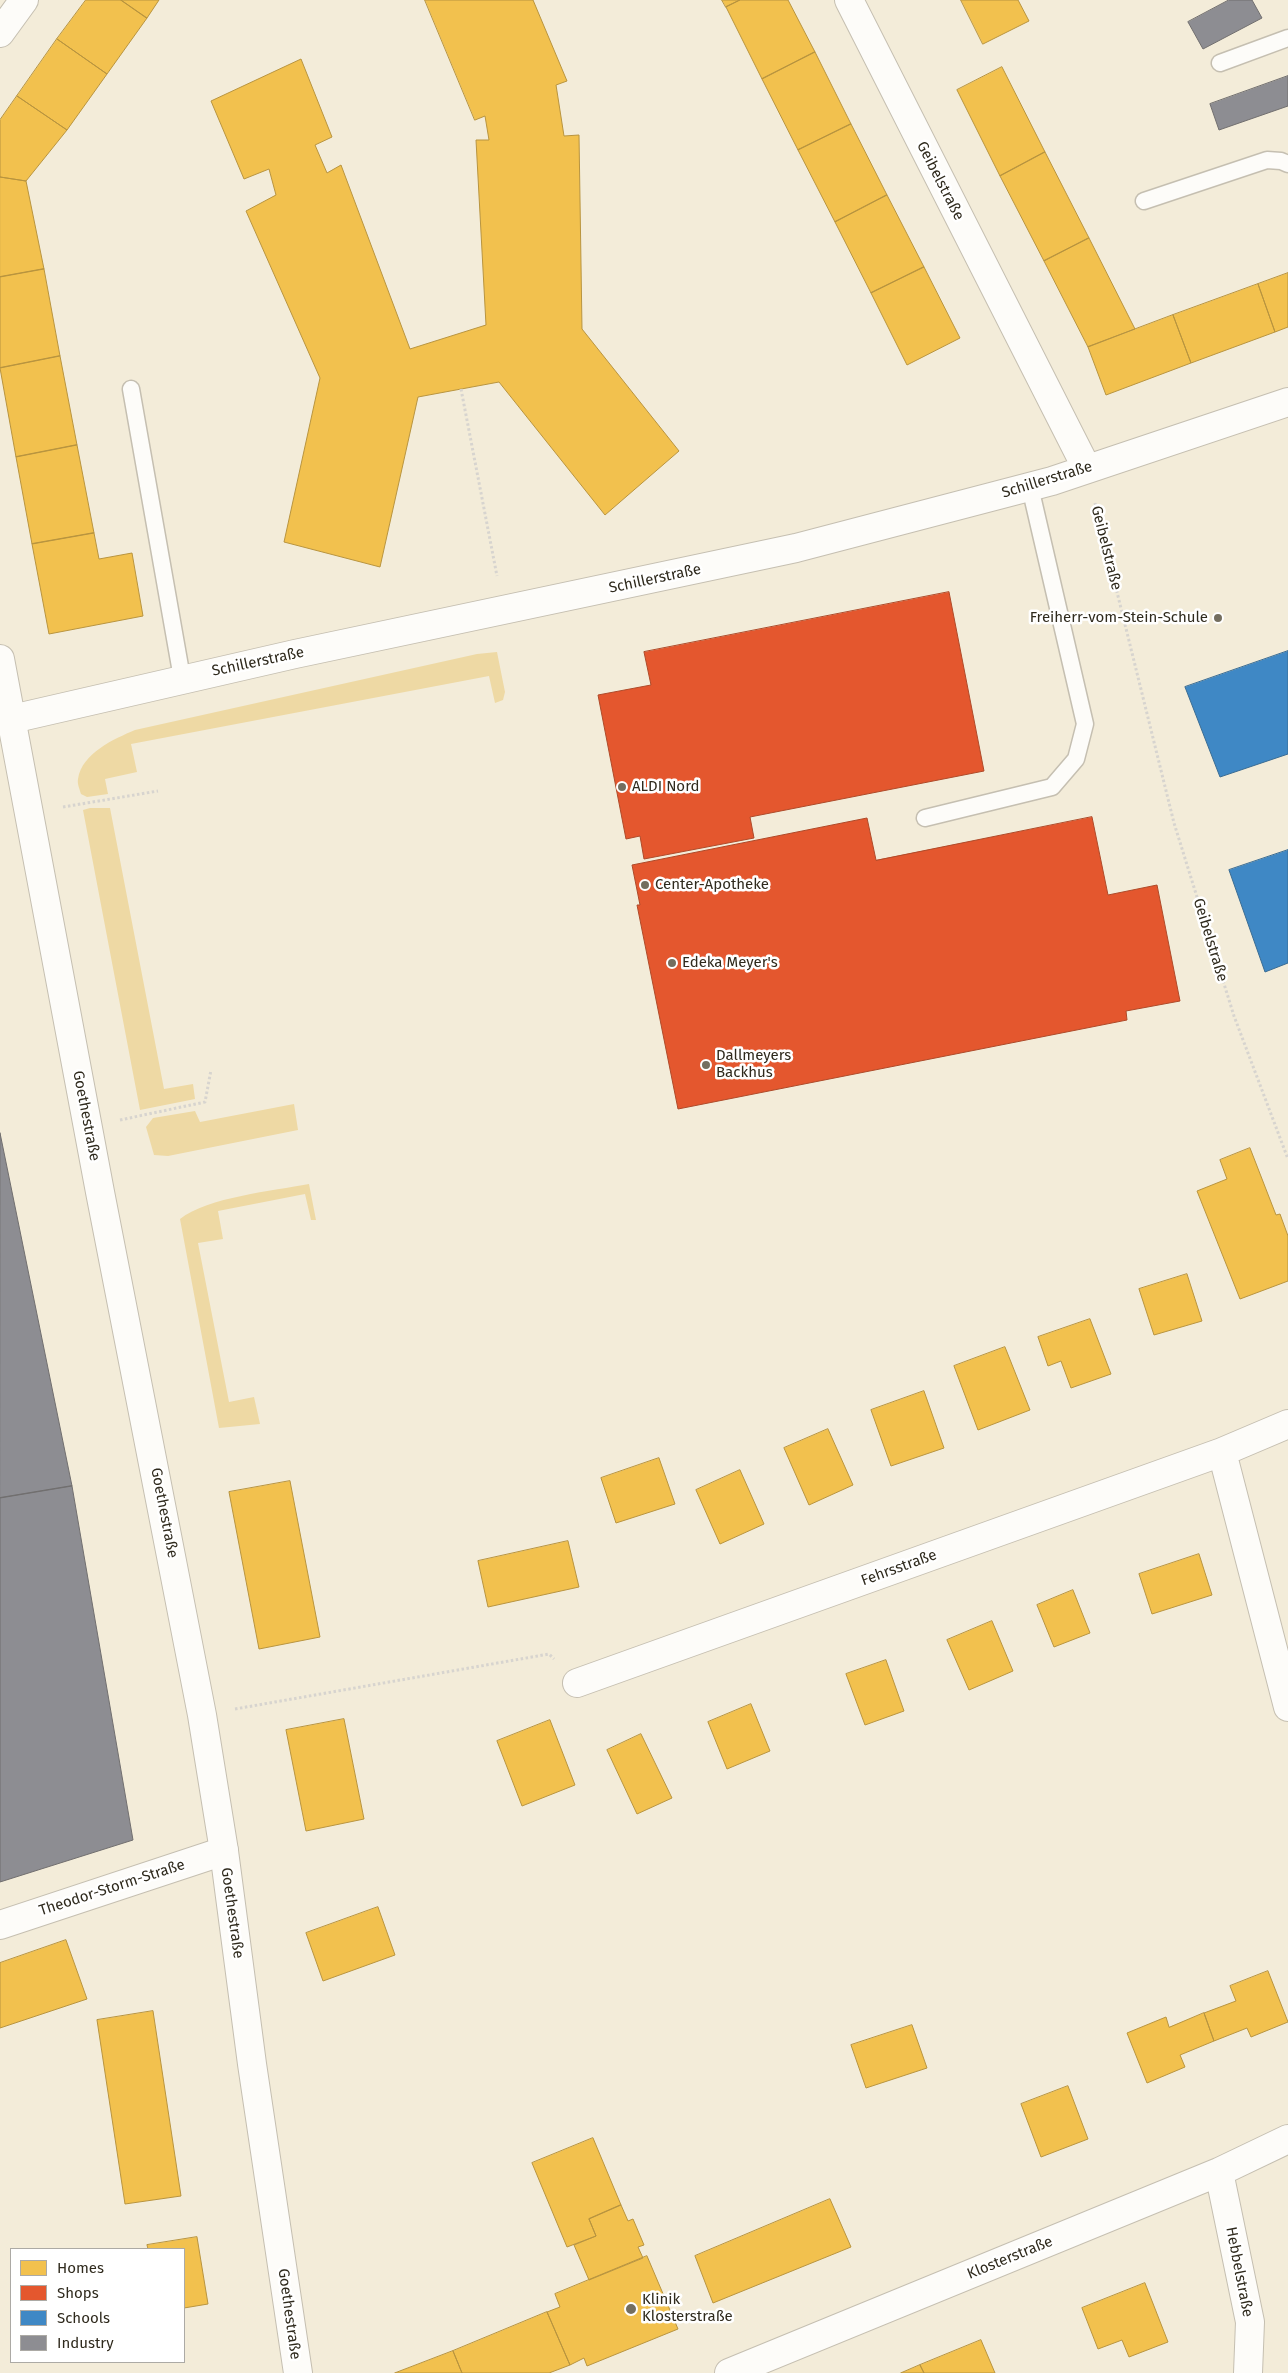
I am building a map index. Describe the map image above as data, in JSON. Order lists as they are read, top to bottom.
{
  "streets": {
    "street": [
      "Geibelstraße",
      "Schillerstraße",
      "Goethestraße",
      "Fehrsstraße",
      "Theodor-Storm-Straße",
      "Klosterstraße",
      "Hebbelstraße"
    ]
  },
  "crossings": [
    ["Geibelstraße", "Schillerstraße"],
    ["Schillerstraße", "Goethestraße"],
    ["Goethestraße", "Theodor-Storm-Straße"],
    ["Klosterstraße", "Hebbelstraße"]
  ],
  "places": [
    "Freiherr-vom-Stein-Schule",
    "ALDI Nord",
    "Center-Apotheke",
    "Edeka Meyer's",
    "Dallmeyers Backhus",
    "Klinik Klosterstraße"
  ],
  "legend": [
    "Homes",
    "Shops",
    "Schools",
    "Industry"
  ]
}
